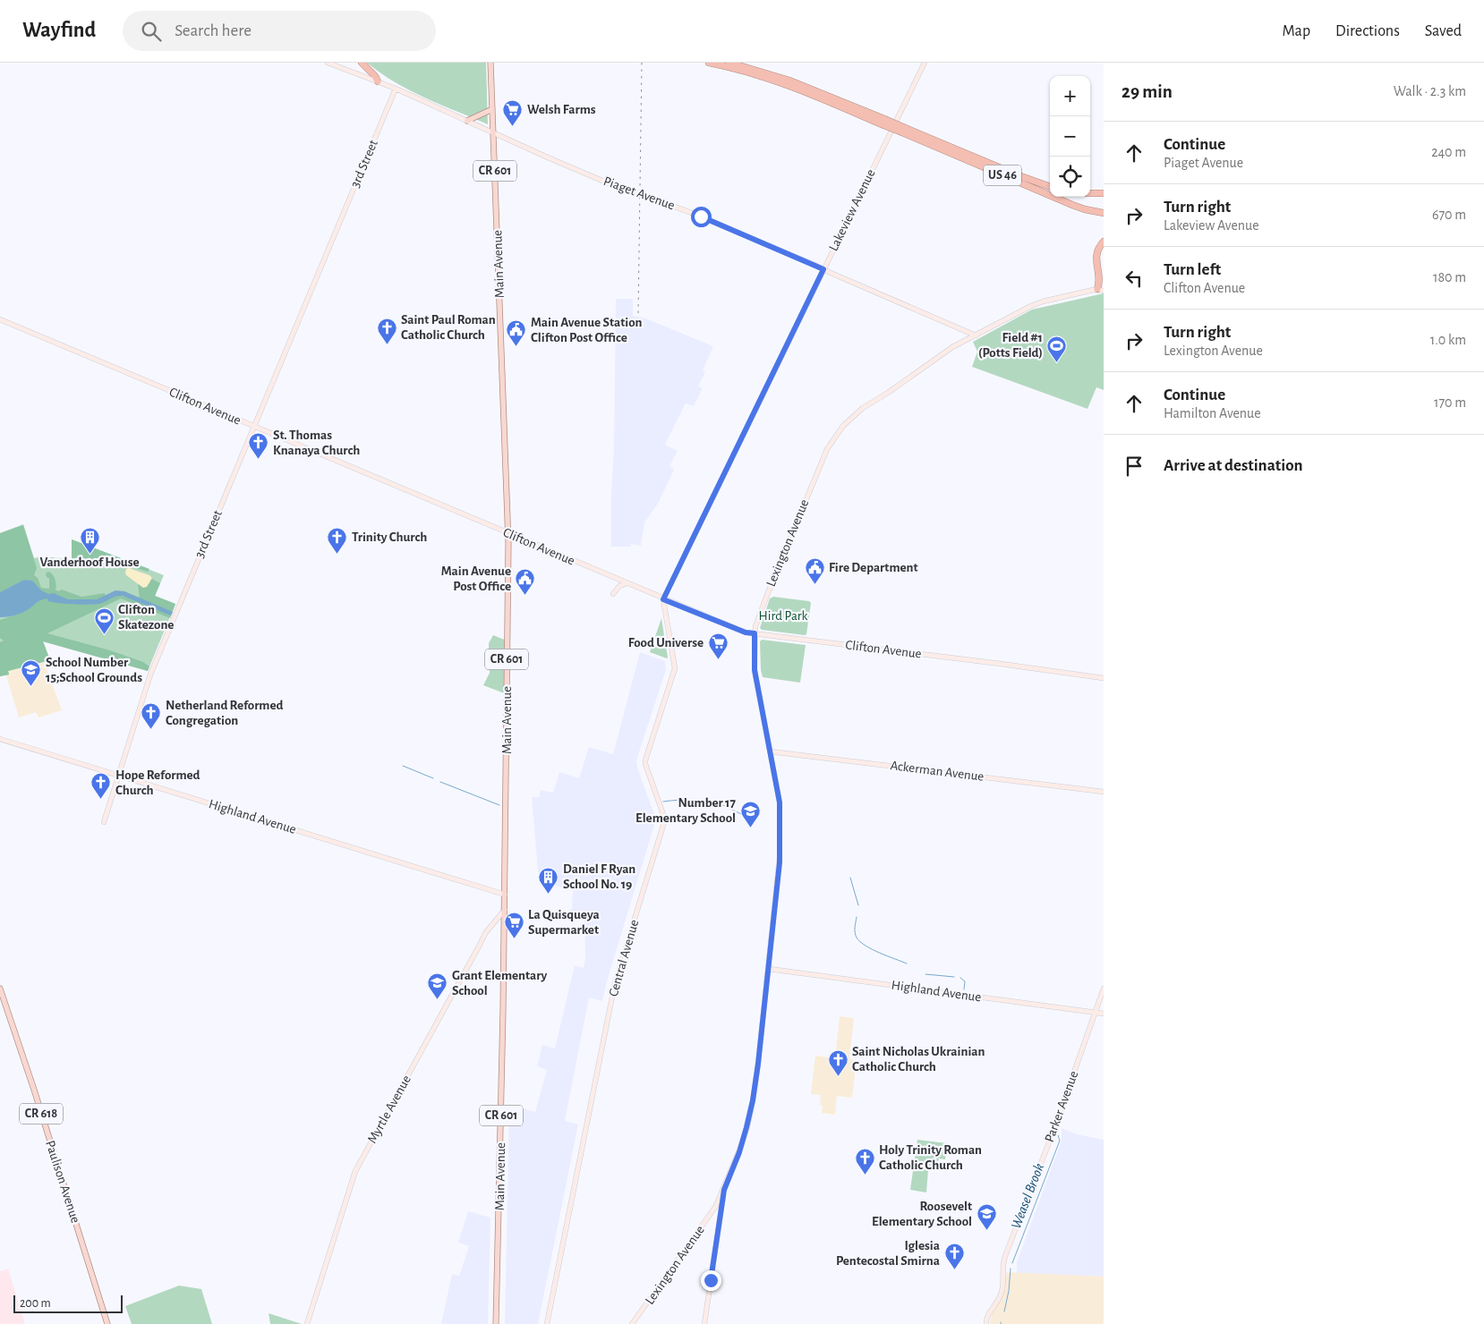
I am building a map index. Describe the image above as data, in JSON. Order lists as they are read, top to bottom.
{
  "streets": {
    "highway": ["US 46"],
    "main road": [
      "CR 601",
      "Main Avenue",
      "CR 618",
      "Paulison Avenue"
    ],
    "street": [
      "3rd Street",
      "Piaget Avenue",
      "Lakeview Avenue",
      "Clifton Avenue",
      "Lexington Avenue",
      "Ackerman Avenue",
      "Highland Avenue",
      "Central Avenue",
      "Parker Avenue",
      "Myrtle Avenue"
    ]
  },
  "crossings": [
    ["3rd Street", "Piaget Avenue"],
    ["3rd Street", "Clifton Avenue"],
    ["3rd Street", "Highland Avenue"],
    ["Piaget Avenue", "Lakeview Avenue"],
    ["Piaget Avenue", "Main Avenue"],
    ["Piaget Avenue", "Lexington Avenue"],
    ["Lakeview Avenue", "Clifton Avenue"],
    ["Lakeview Avenue", "Central Avenue"],
    ["Main Avenue", "Clifton Avenue"],
    ["Main Avenue", "Highland Avenue"],
    ["Main Avenue", "Myrtle Avenue"],
    ["Clifton Avenue", "Lexington Avenue"],
    ["Clifton Avenue", "Central Avenue"],
    ["Lexington Avenue", "Ackerman Avenue"],
    ["Lexington Avenue", "Highland Avenue"],
    ["Highland Avenue", "Parker Avenue"]
  ],
  "water": ["Weasel Brook"],
  "parks": ["Hird Park"],
  "places": {
    "supermarket": ["Welsh Farms", "Food Universe", "La Quisqueya Supermarket"],
    "church": [
      "Saint Paul Roman Catholic Church",
      "St. Thomas Knanaya Church",
      "Trinity Church",
      "Netherland Reformed Congregation",
      "Hope Reformed Church",
      "Saint Nicholas Ukrainian Catholic Church",
      "Holy Trinity Roman Catholic Church",
      "Iglesia Pentecostal Smirna"
    ],
    "public building": ["Main Avenue Station Clifton Post Office", "Fire Department", "Main Avenue Post Office"],
    "sports": ["Field #1 (Potts Field)", "Clifton Skatezone"],
    "building": ["Vanderhoof House", "Daniel F Ryan School No. 19"],
    "school or university": [
      "School Number 15;School Grounds",
      "Number 17 Elementary School",
      "Grant Elementary School",
      "Roosevelt Elementary School"
    ]
  },
  "scale_bar": "200 m",
  "page": {
    "header": "Wayfind",
    "search": "Search here",
    "nav": ["Map", "Directions", "Saved"],
    "heading": ["29 min", "Walk · 2.3 km"],
    "map_buttons": ["+", "−"],
    "list": [
      ["Continue", "Piaget Avenue", "240 m"],
      ["Turn right", "Lakeview Avenue", "670 m"],
      ["Turn left", "Clifton Avenue", "180 m"],
      ["Turn right", "Lexington Avenue", "1.0 km"],
      ["Continue", "Hamilton Avenue", "170 m"],
      "Arrive at destination"
    ],
    "scale": "200 m"
  }
}
